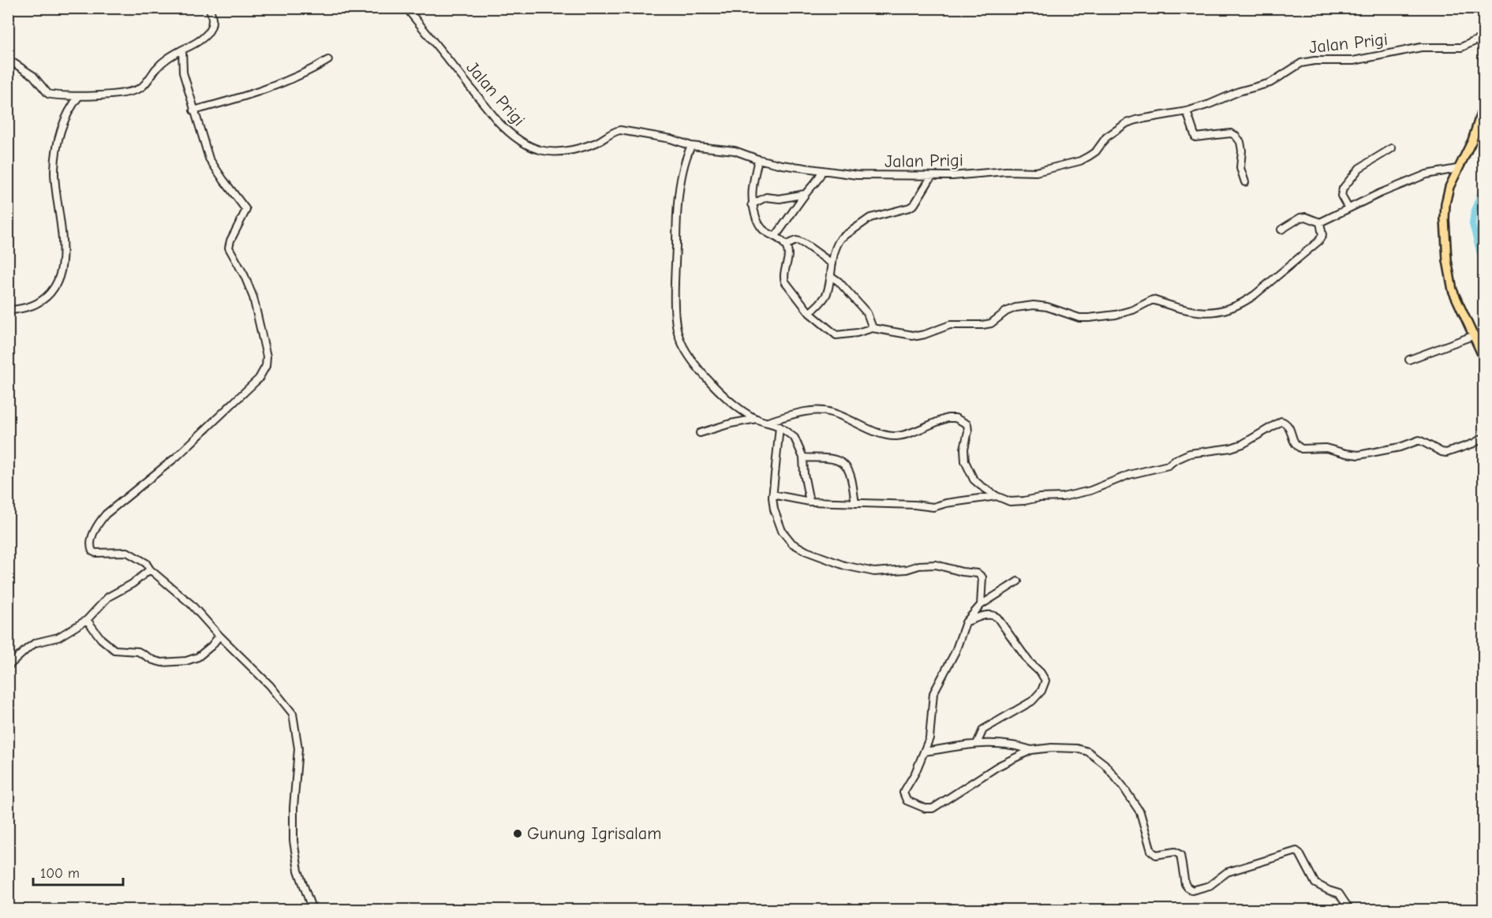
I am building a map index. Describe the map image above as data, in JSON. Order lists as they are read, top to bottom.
{
  "streets": {
    "street": ["Jalan Prigi"]
  },
  "places": ["Gunung Igrisalam"],
  "scale_bar": "100 m"
}
